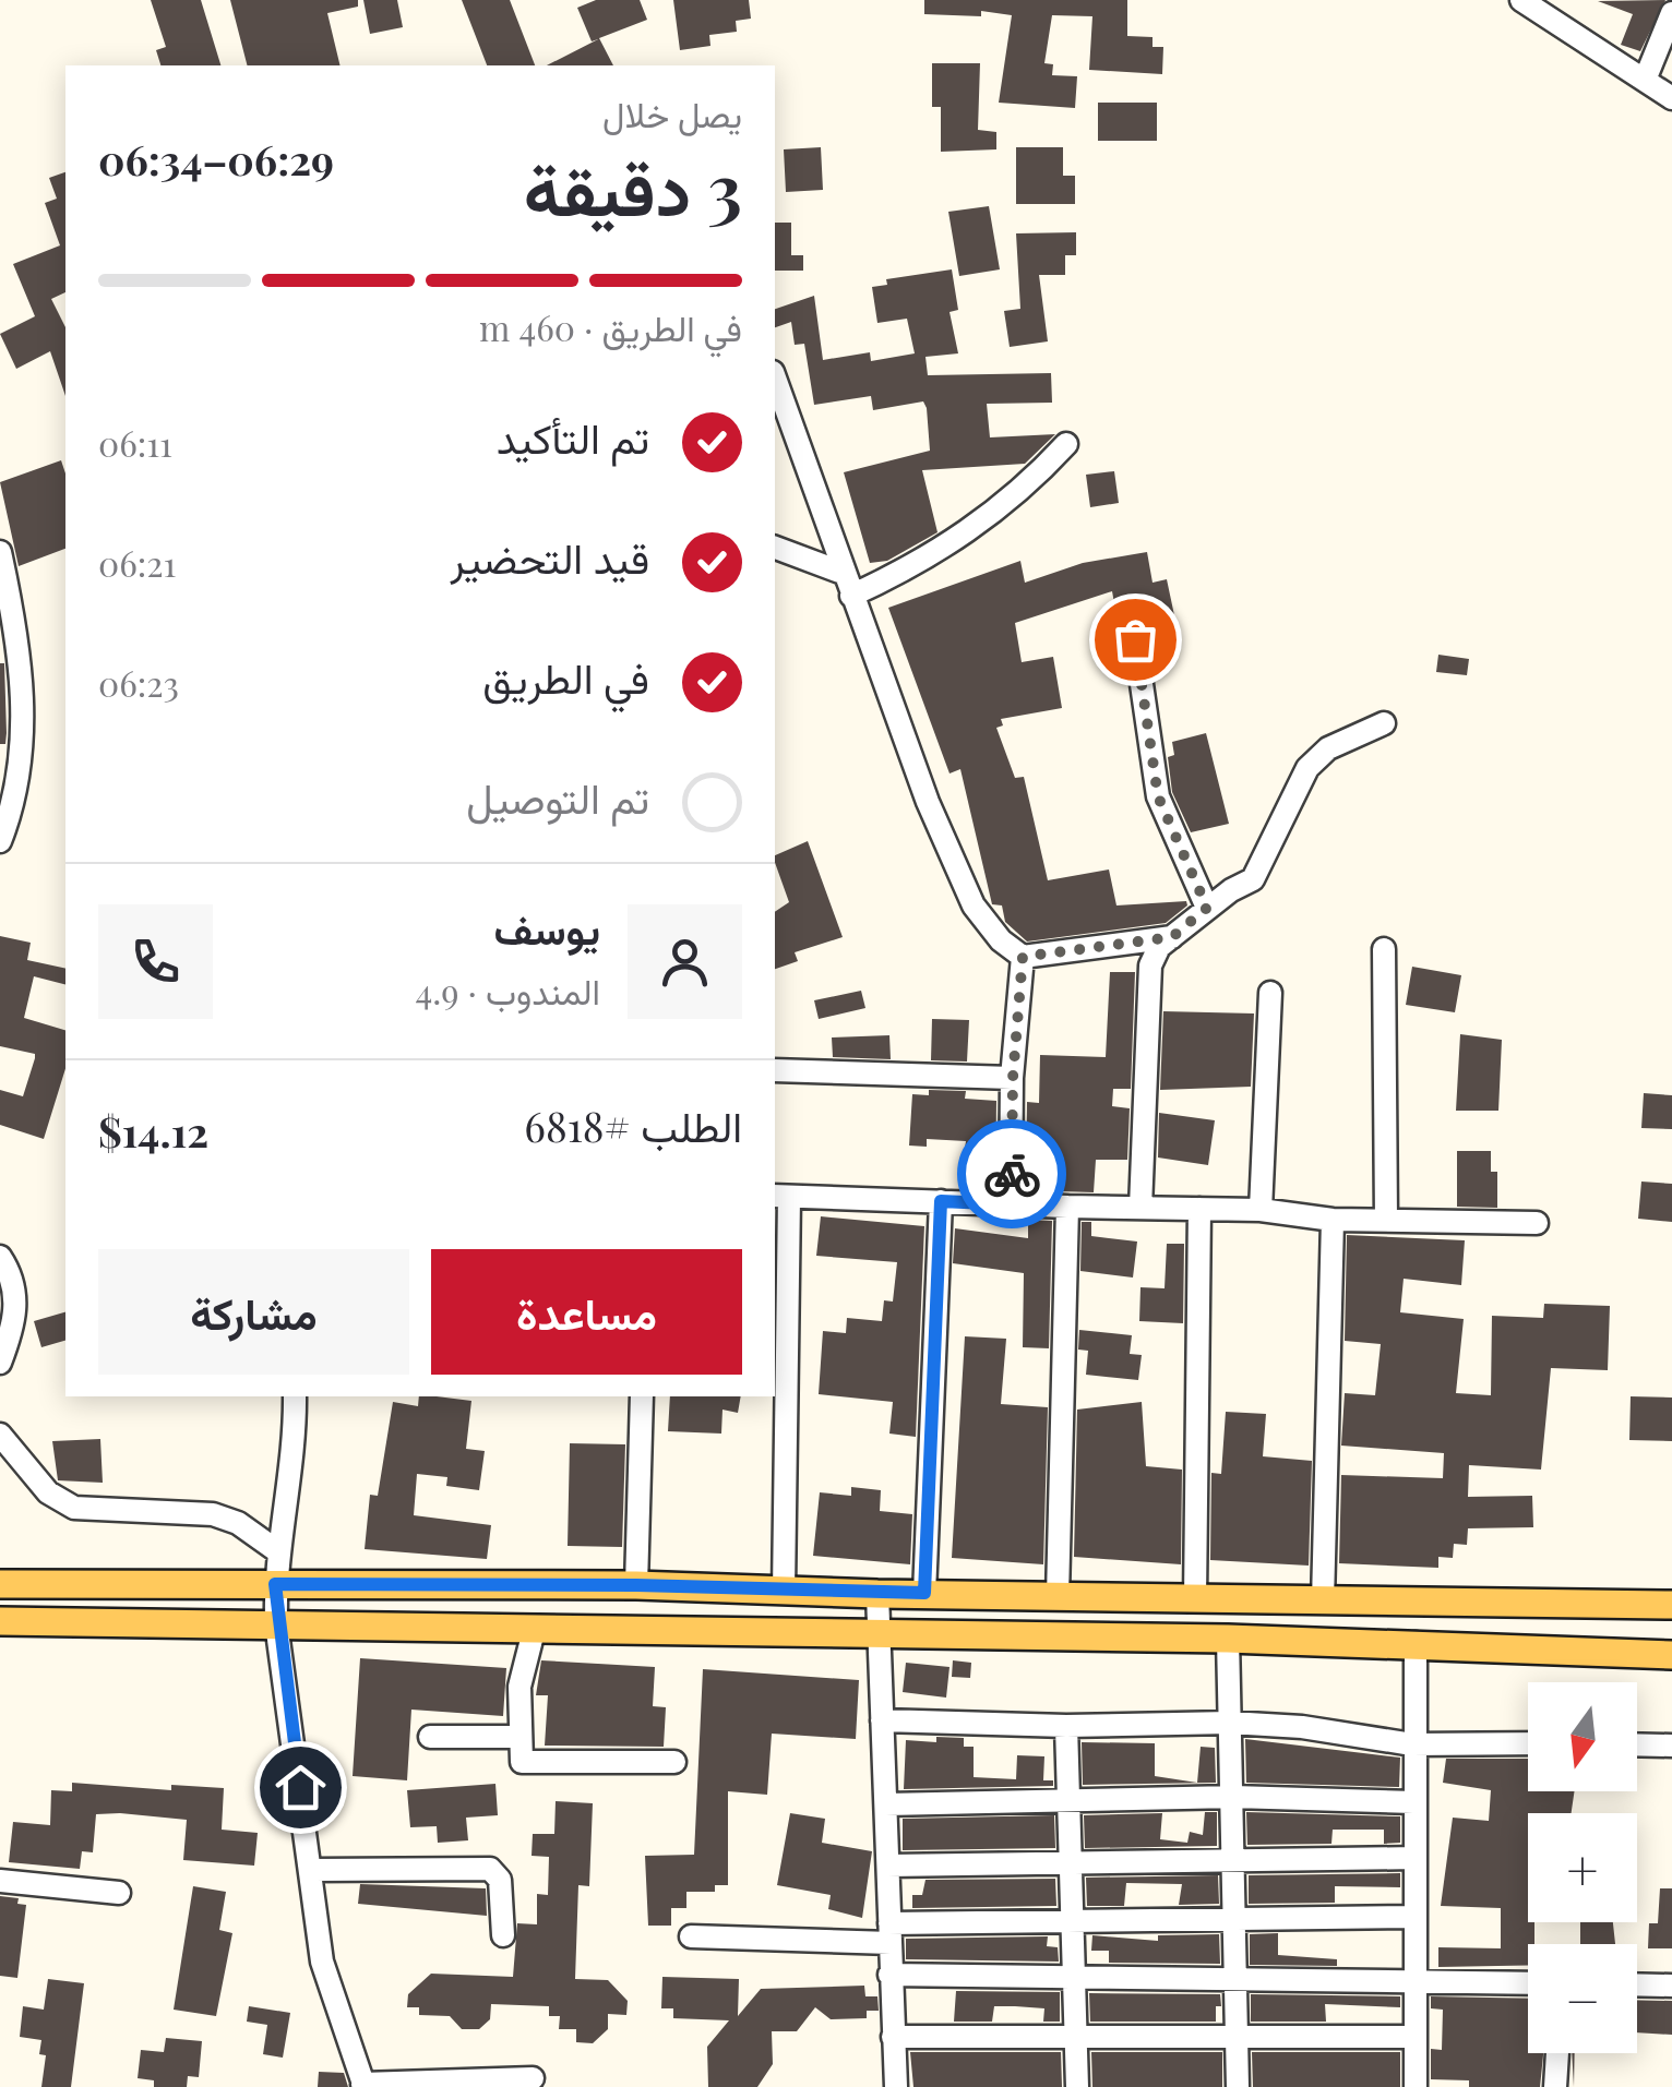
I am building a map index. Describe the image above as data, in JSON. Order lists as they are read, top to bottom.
{
  "north": "bottom",
  "page": {
    "heading": ["3 دقيقة", "يصل خلال", "06:29–06:34"],
    "panel": [
      "يوسف",
      "المندوب · 4.9",
      "الطلب #6818",
      "$14.12"
    ],
    "bar": "في الطريق · 460 m",
    "list": [
      ["تم التأكيد", "06:11"],
      ["قيد التحضير", "06:21"],
      ["في الطريق", "06:23"],
      "تم التوصيل"
    ],
    "buttons": ["مساعدة", "مشاركة"],
    "map_buttons": ["+", "−"]
  }
}
